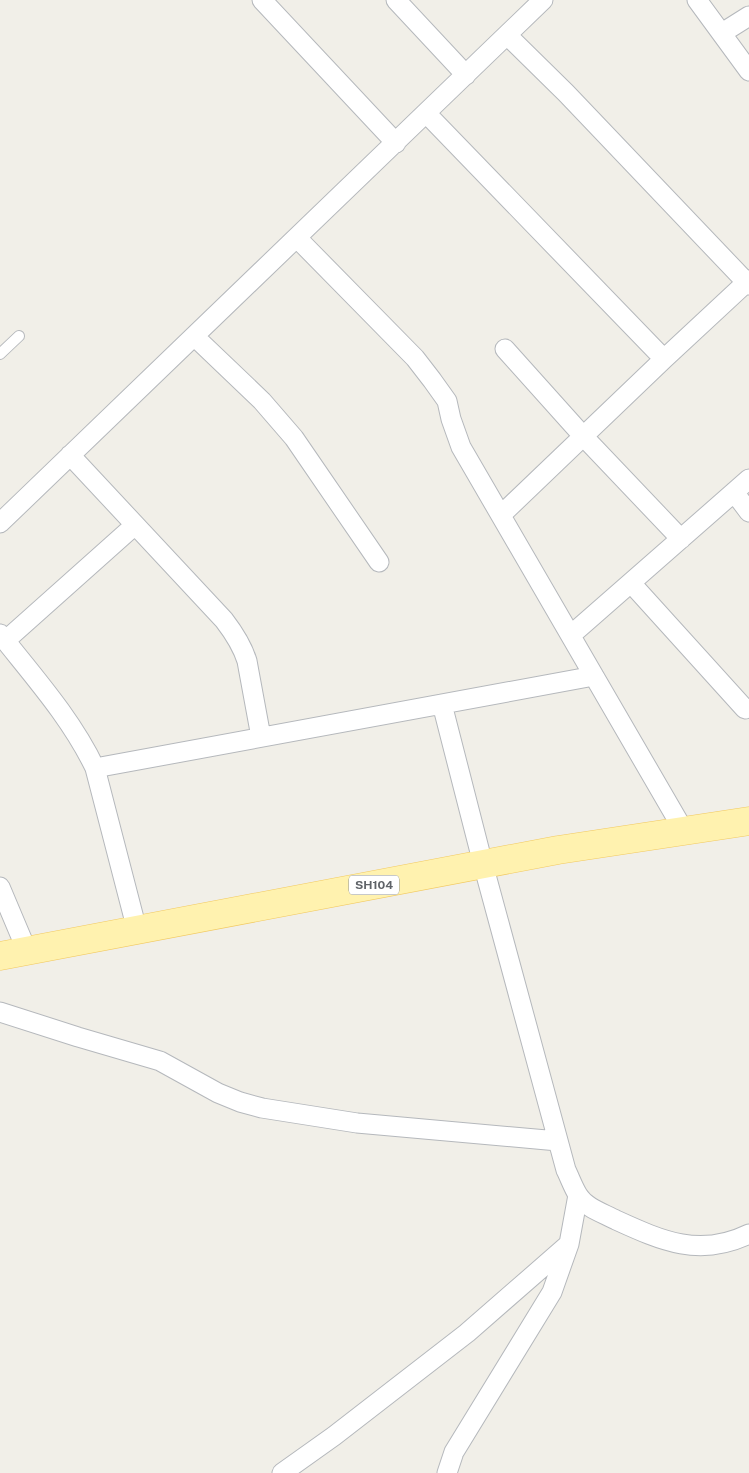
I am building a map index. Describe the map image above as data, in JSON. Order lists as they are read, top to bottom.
{
  "streets": {
    "main road": ["SH104"]
  }
}
